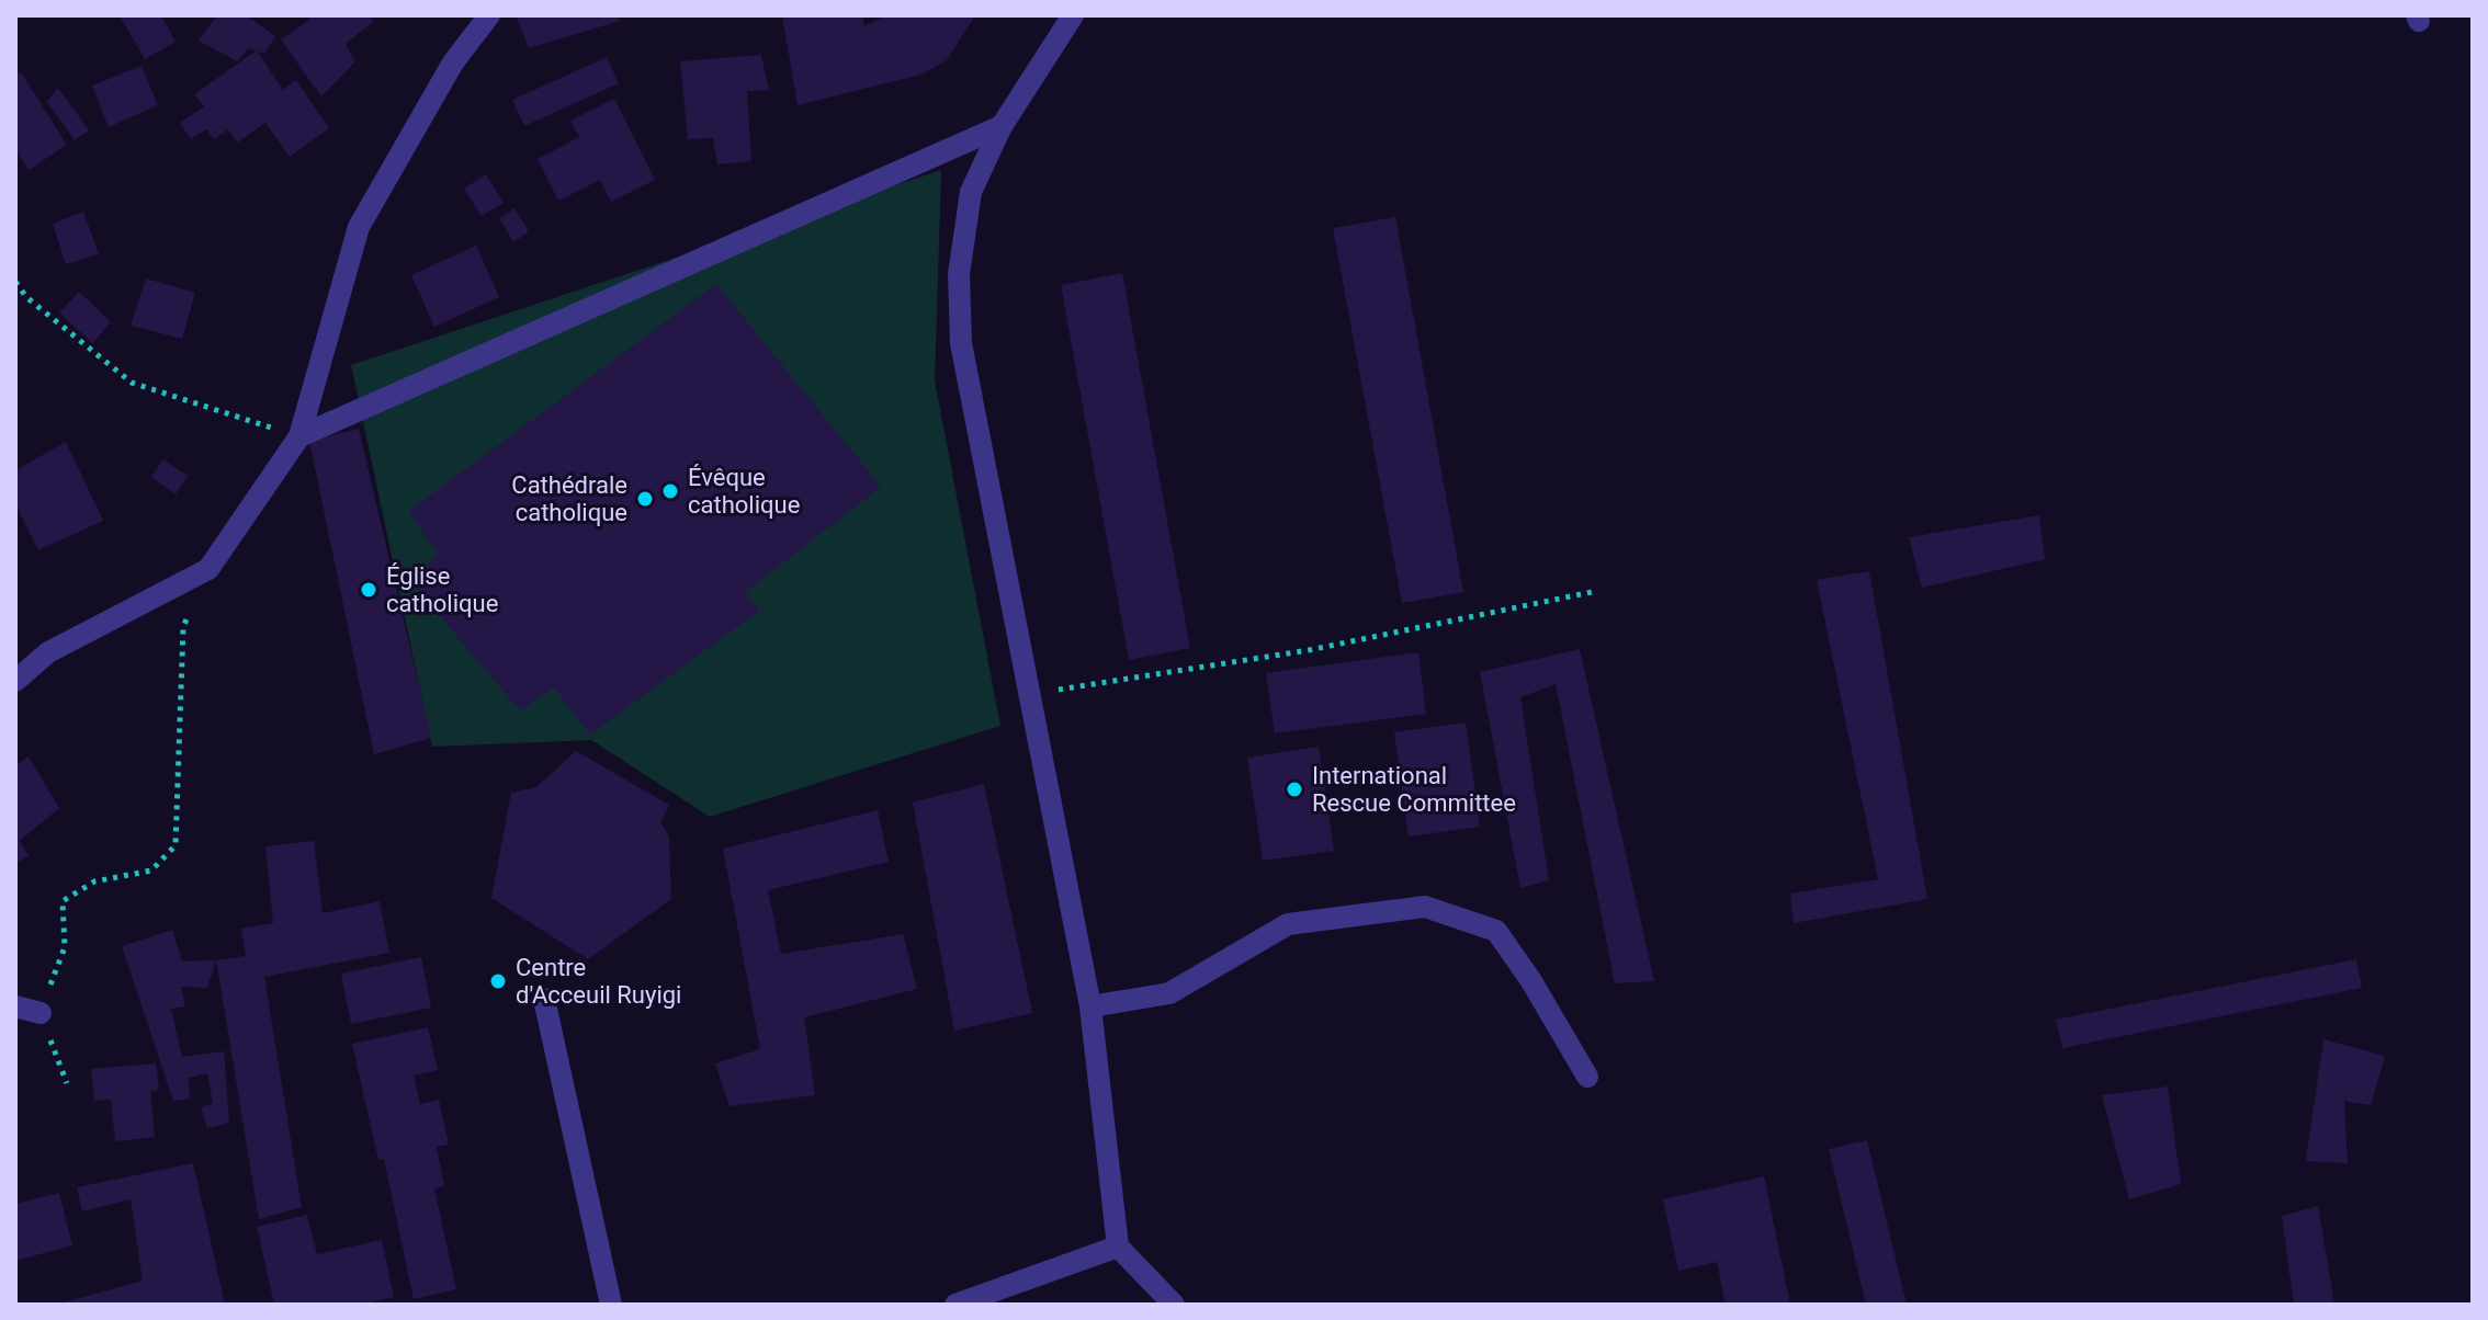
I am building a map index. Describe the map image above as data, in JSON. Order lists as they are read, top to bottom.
{
  "places": [
    "Évêque catholique",
    "Cathédrale catholique",
    "Église catholique",
    "International Rescue Committee",
    "Centre d'Acceuil Ruyigi"
  ]
}
